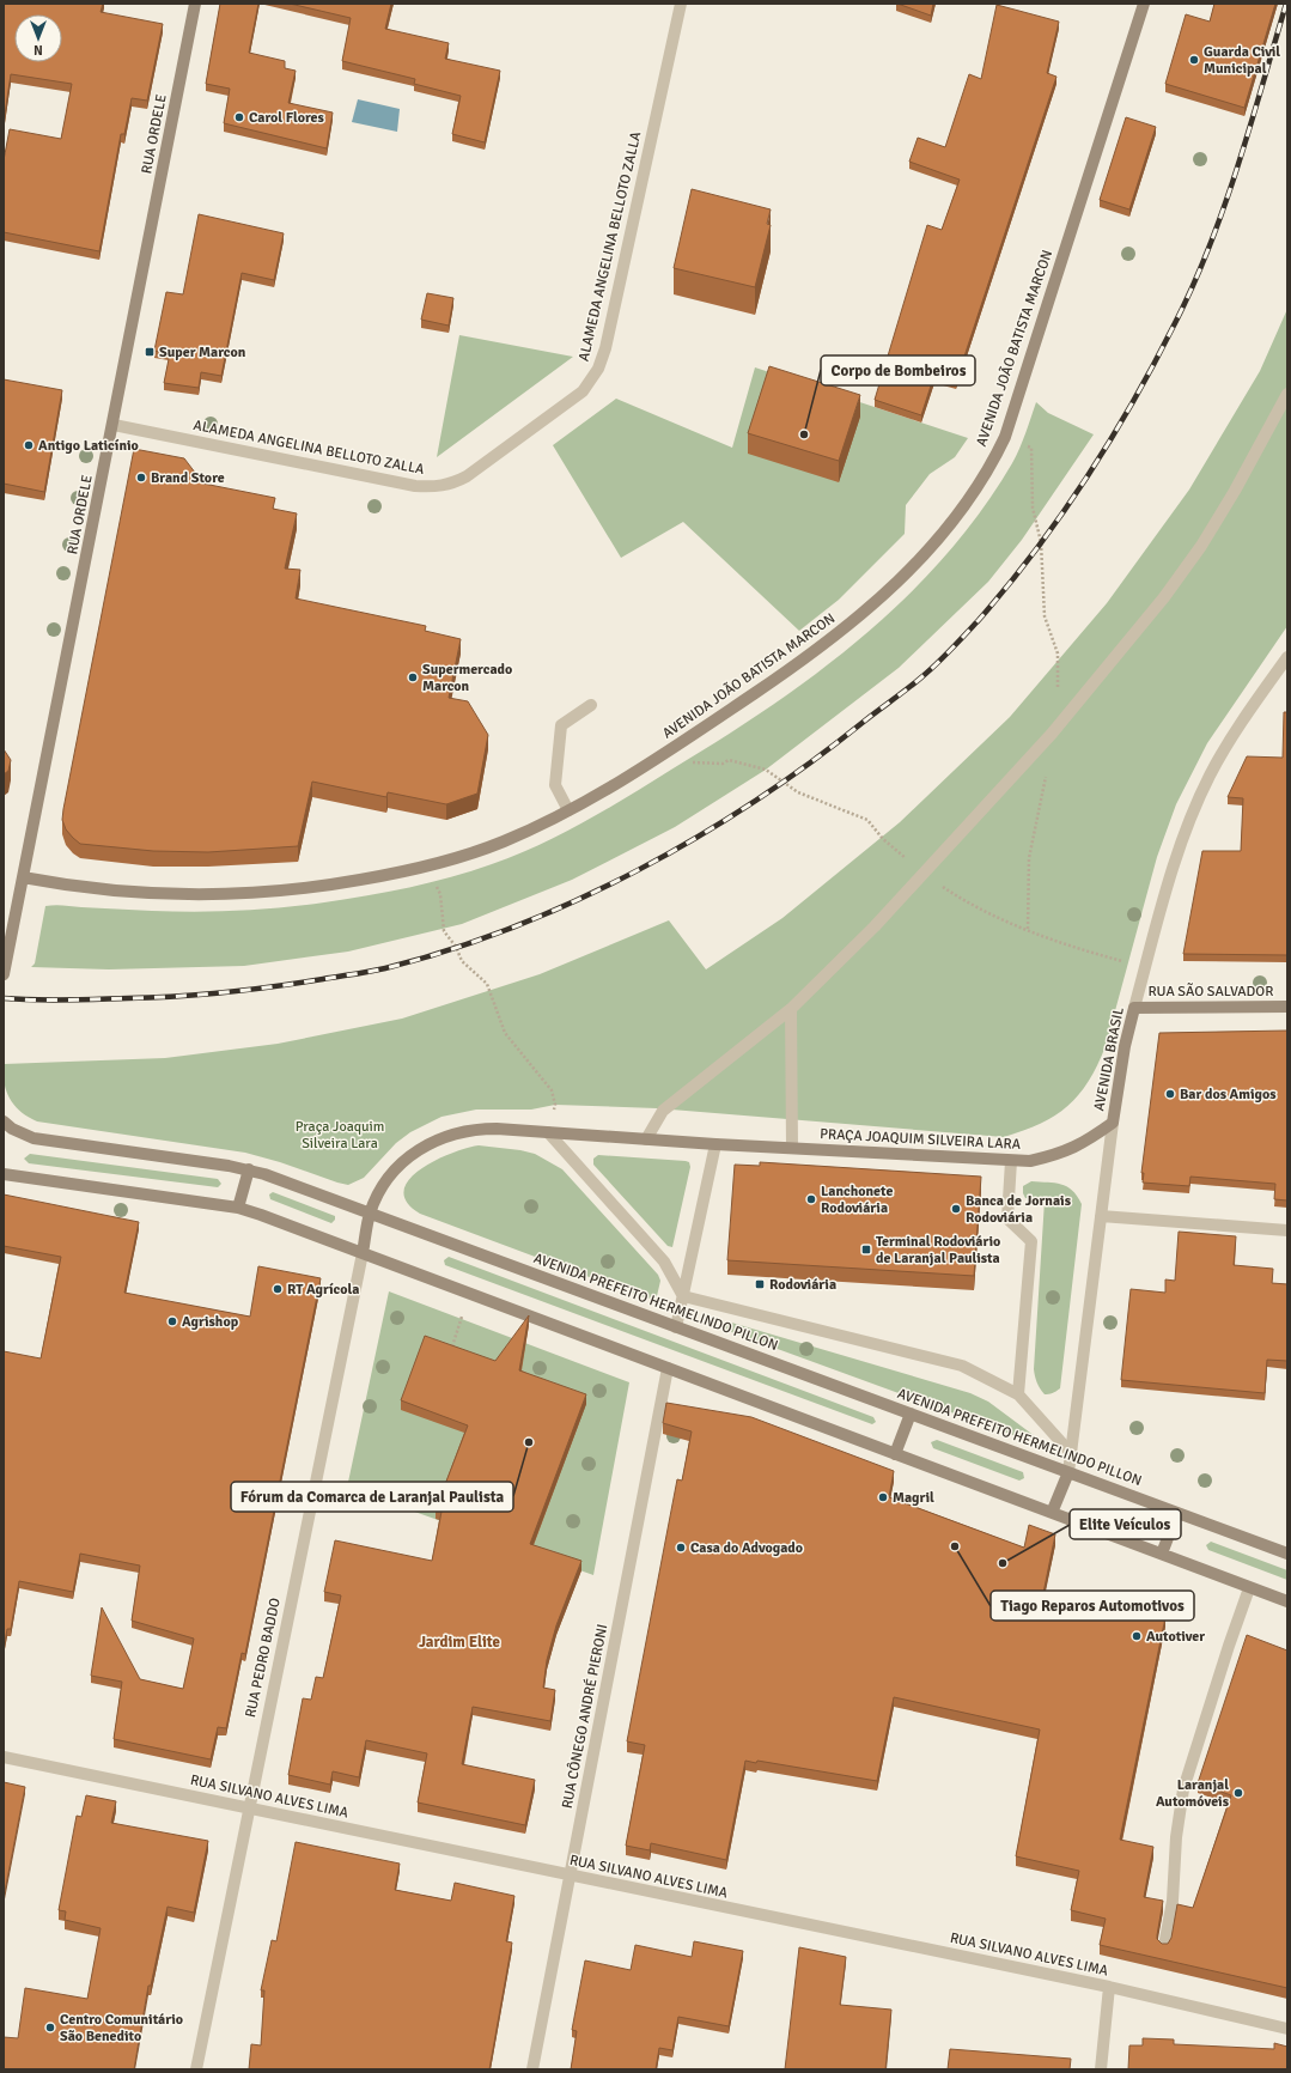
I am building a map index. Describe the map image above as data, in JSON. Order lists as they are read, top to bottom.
{
  "streets": {
    "main road": [
      "RUA ORDELE",
      "AVENIDA JOÃO BATISTA MARCON",
      "RUA SÃO SALVADOR",
      "AVENIDA BRASIL",
      "PRAÇA JOAQUIM SILVEIRA LARA",
      "AVENIDA PREFEITO HERMELINDO PILLON"
    ],
    "street": [
      "ALAMEDA ANGELINA BELLOTO ZALLA",
      "RUA PEDRO BADDO",
      "RUA CÔNEGO ANDRÉ PIERONI",
      "RUA SILVANO ALVES LIMA"
    ]
  },
  "crossings": [
    ["RUA ORDELE", "ALAMEDA ANGELINA BELLOTO ZALLA"],
    ["RUA ORDELE", "AVENIDA JOÃO BATISTA MARCON"],
    ["RUA SÃO SALVADOR", "AVENIDA BRASIL"],
    ["AVENIDA BRASIL", "PRAÇA JOAQUIM SILVEIRA LARA"],
    ["AVENIDA BRASIL", "AVENIDA PREFEITO HERMELINDO PILLON"],
    ["PRAÇA JOAQUIM SILVEIRA LARA", "AVENIDA PREFEITO HERMELINDO PILLON"],
    ["PRAÇA JOAQUIM SILVEIRA LARA", "RUA PEDRO BADDO"],
    ["RUA PEDRO BADDO", "RUA SILVANO ALVES LIMA"],
    ["RUA CÔNEGO ANDRÉ PIERONI", "RUA SILVANO ALVES LIMA"]
  ],
  "districts": ["Jardim Elite"],
  "parks": ["Praça Joaquim Silveira Lara"],
  "places": {
    "other": [
      "Guarda Civil Municipal",
      "Carol Flores",
      "Corpo de Bombeiros",
      "Antigo Laticínio",
      "Brand Store",
      "Supermercado Marcon",
      "Bar dos Amigos",
      "Lanchonete Rodoviária",
      "Banca de Jornais Rodoviária",
      "RT Agrícola",
      "Agrishop",
      "Fórum da Comarca de Laranjal Paulista",
      "Magril",
      "Tiago Reparos Automotivos",
      "Casa do Advogado",
      "Elite Veículos",
      "Autotiver",
      "Laranjal Automóveis",
      "Centro Comunitário São Benedito"
    ],
    "transit": ["Super Marcon", "Terminal Rodoviário de Laranjal Paulista", "Rodoviária"]
  },
  "north": "bottom"
}
